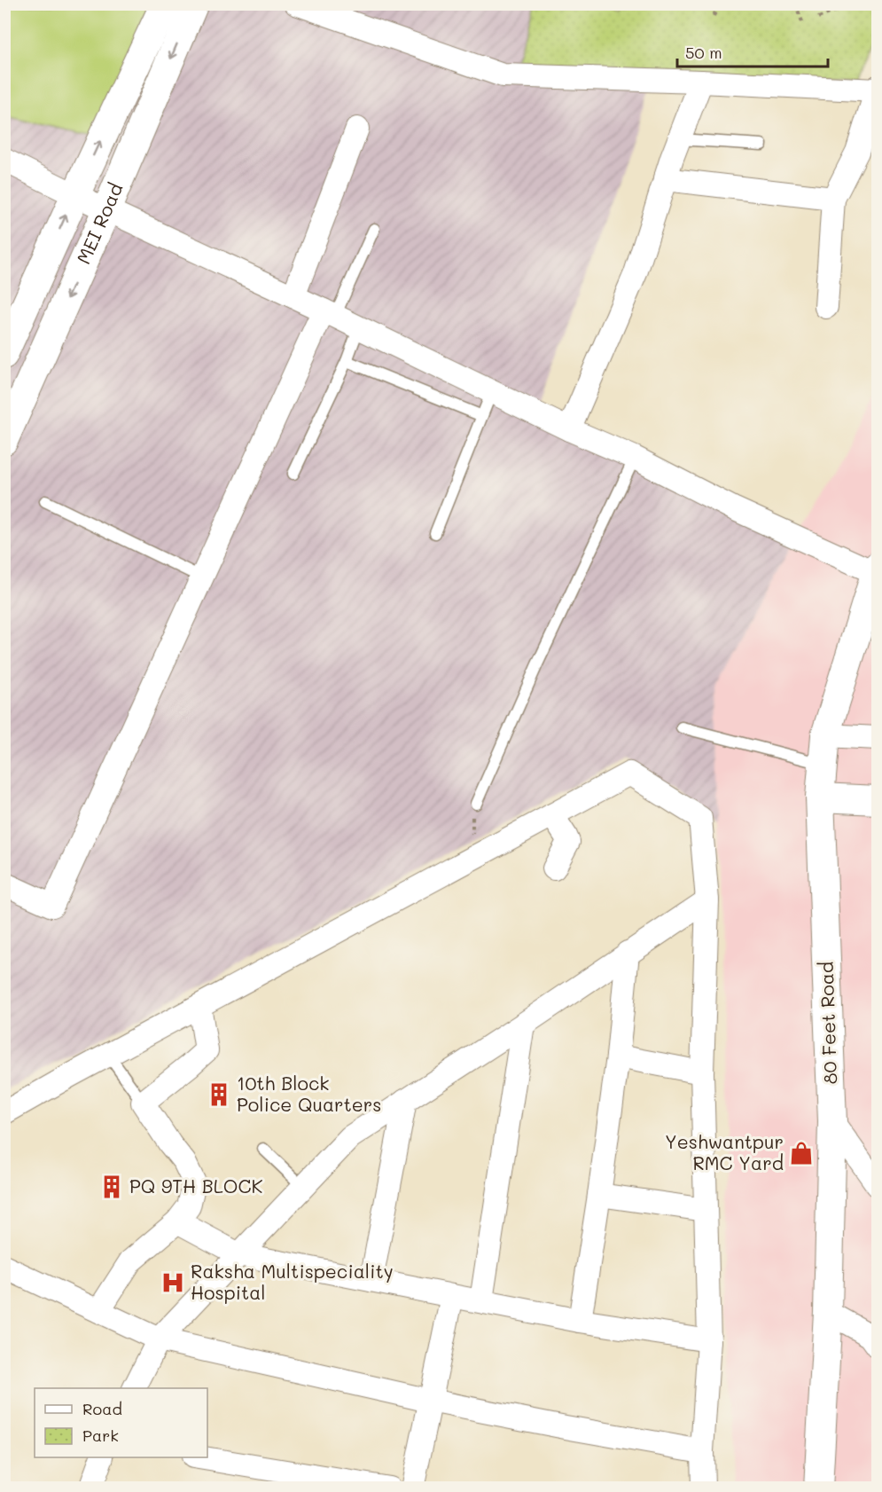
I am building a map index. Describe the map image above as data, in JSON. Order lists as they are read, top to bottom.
{
  "streets": {
    "street": ["MEI Road", "80 Feet Road"]
  },
  "places": {
    "building": ["10th Block Police Quarters", "PQ 9TH BLOCK"],
    "shop": ["Yeshwantpur RMC Yard"],
    "hospital": ["Raksha Multispeciality Hospital"]
  },
  "legend": ["Road", "Park"],
  "scale_bar": "50 m"
}
